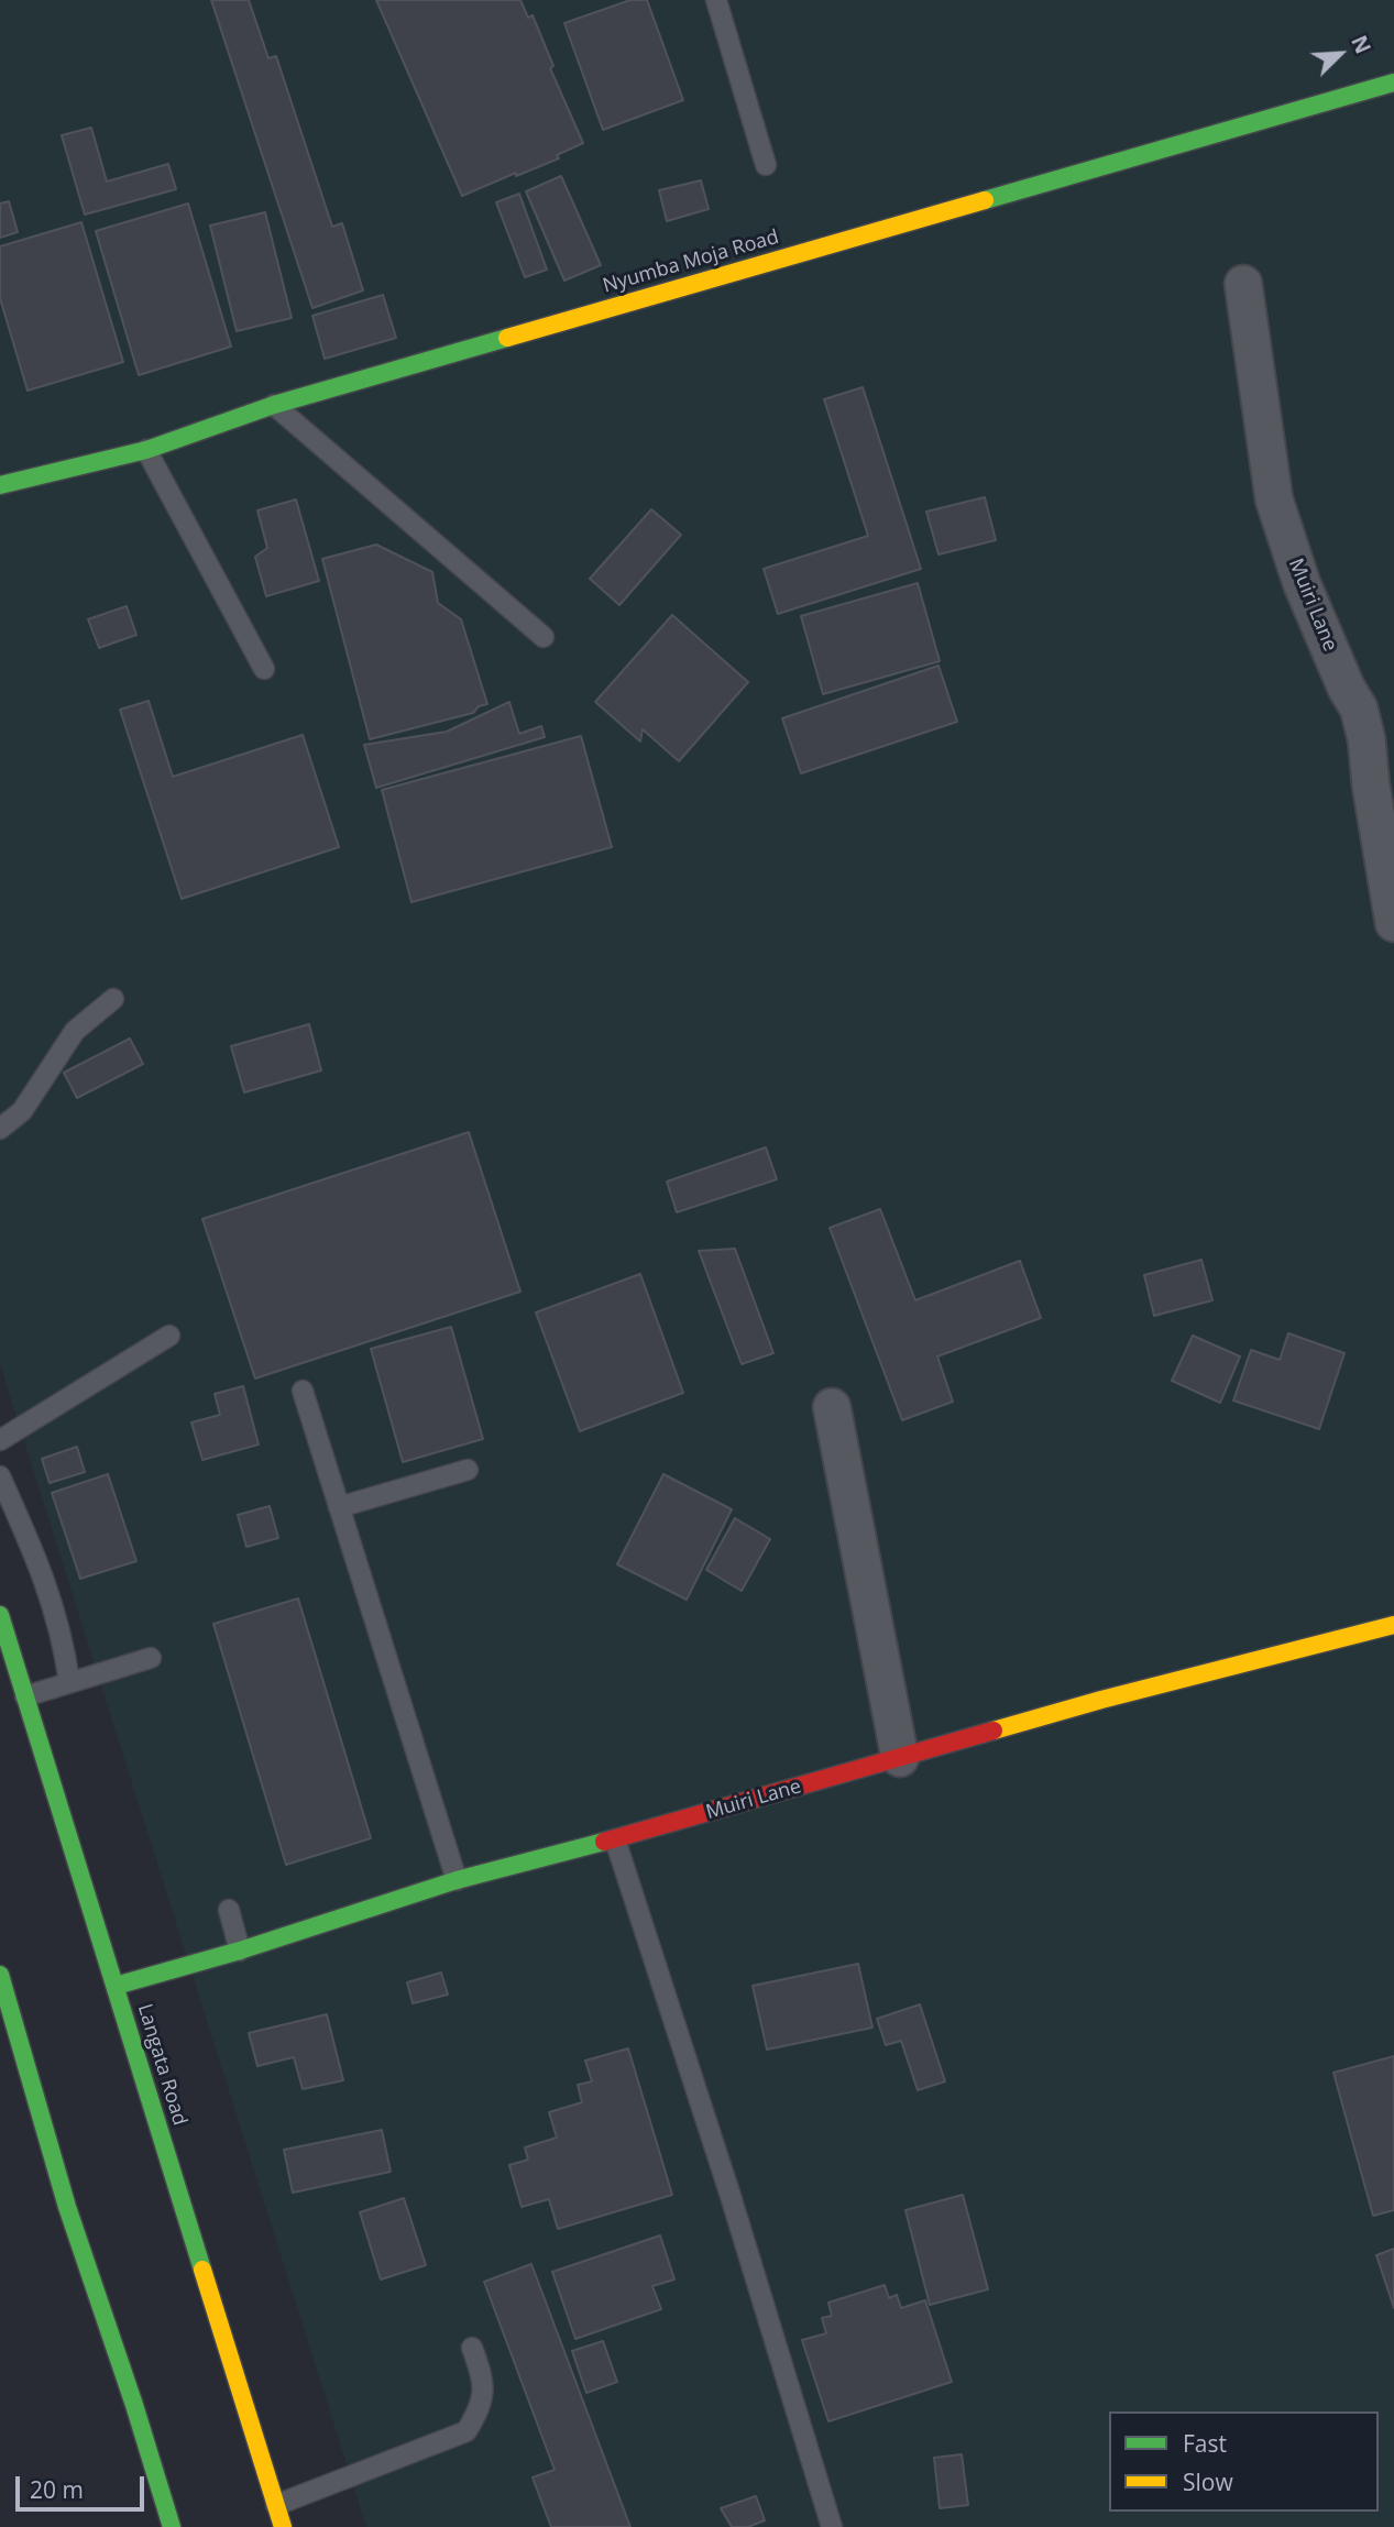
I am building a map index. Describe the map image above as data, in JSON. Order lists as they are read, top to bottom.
{
  "streets": {
    "street": ["Nyumba Moja Road", "Muiri Lane", "Langata Road"]
  },
  "crossings": [
    ["Muiri Lane", "Langata Road"]
  ],
  "legend": ["Fast", "Slow"],
  "scale_bar": "20 m",
  "north": "top right"
}
